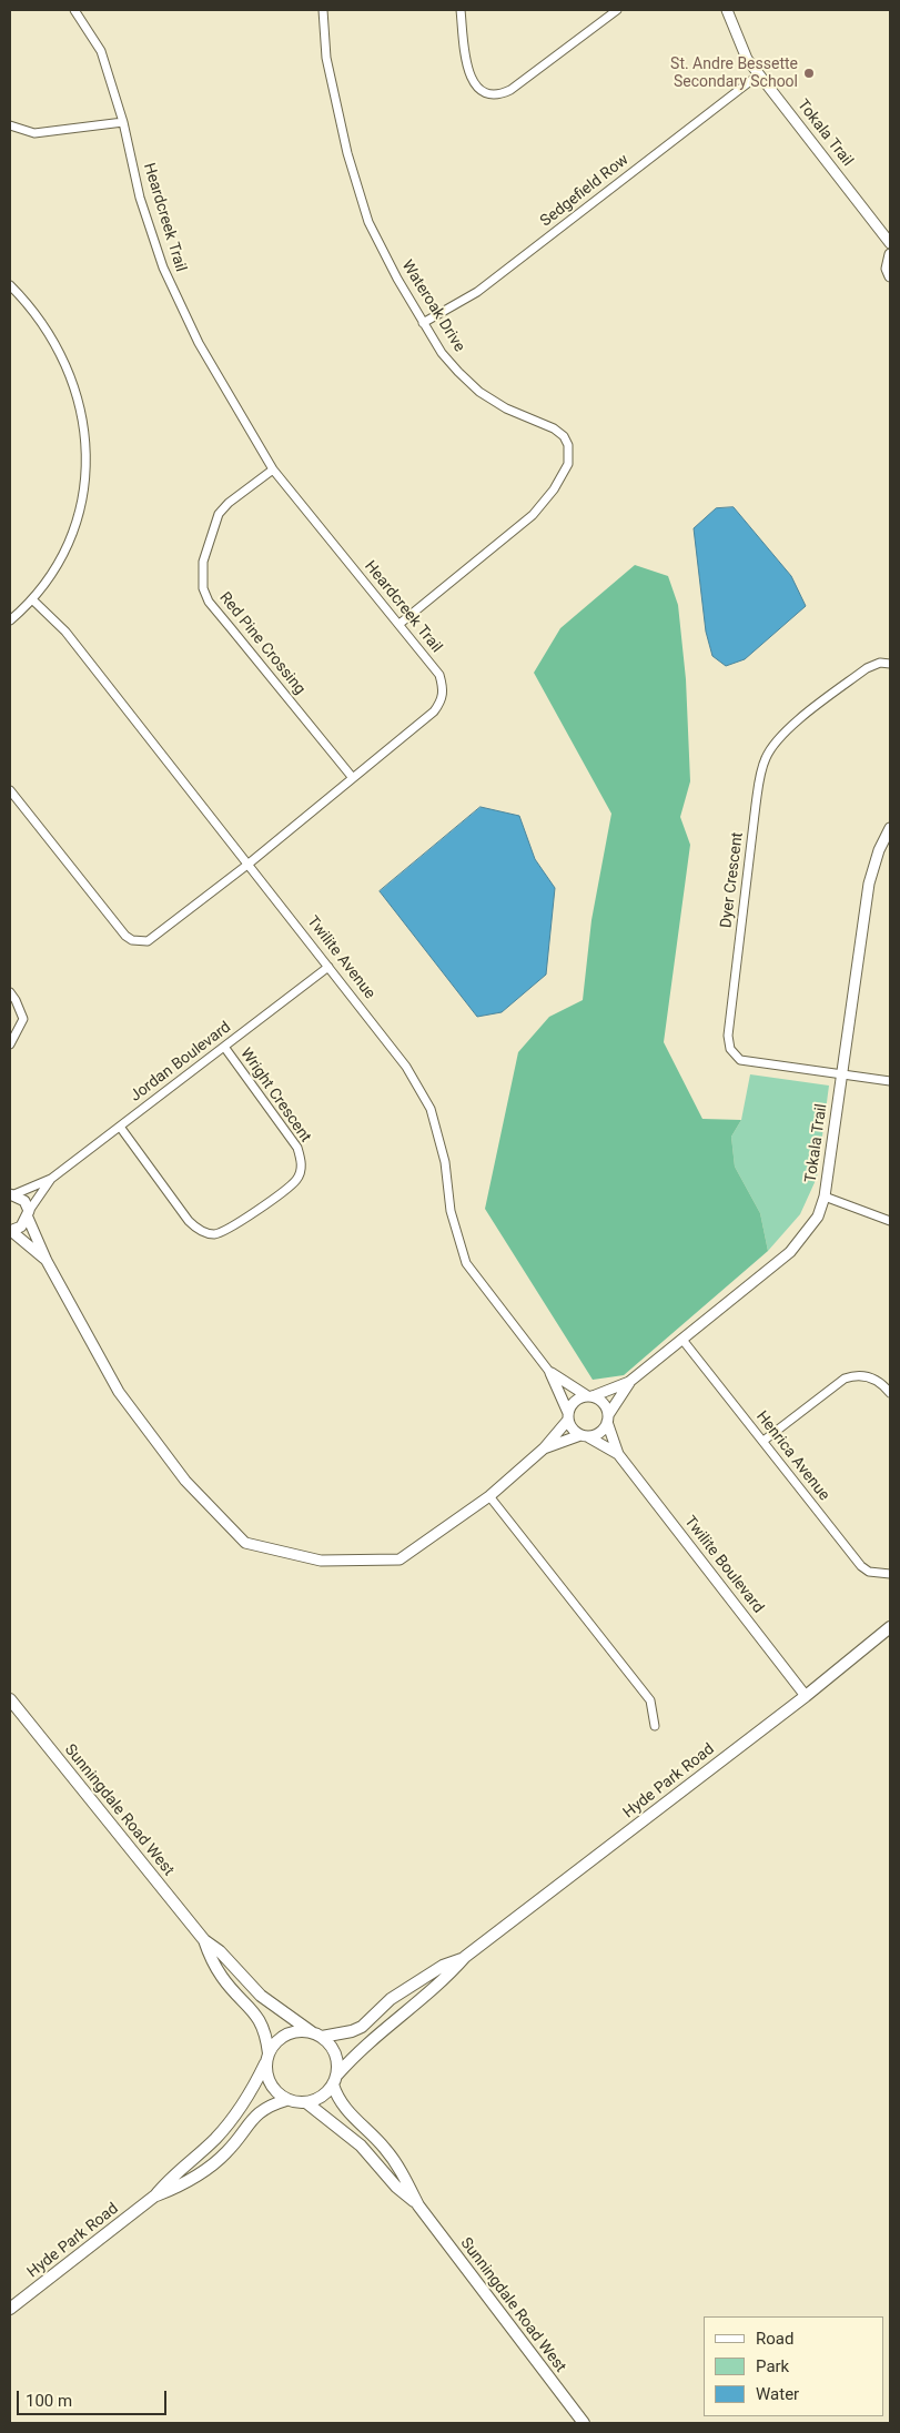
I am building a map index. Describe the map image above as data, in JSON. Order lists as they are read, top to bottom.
{
  "streets": {
    "main road": ["Hyde Park Road", "Sunningdale Road West"],
    "street": [
      "Tokala Trail",
      "Sedgefield Row",
      "Heardcreek Trail",
      "Wateroak Drive",
      "Red Pine Crossing",
      "Dyer Crescent",
      "Twilite Avenue",
      "Jordan Boulevard",
      "Wright Crescent",
      "Henrica Avenue",
      "Twilite Boulevard"
    ]
  },
  "crossings": [
    ["Tokala Trail", "Sedgefield Row"],
    ["Tokala Trail", "Dyer Crescent"],
    ["Tokala Trail", "Twilite Avenue"],
    ["Tokala Trail", "Henrica Avenue"],
    ["Tokala Trail", "Twilite Boulevard"],
    ["Sedgefield Row", "Wateroak Drive"],
    ["Heardcreek Trail", "Wateroak Drive"],
    ["Heardcreek Trail", "Red Pine Crossing"],
    ["Heardcreek Trail", "Twilite Avenue"],
    ["Twilite Avenue", "Jordan Boulevard"],
    ["Twilite Avenue", "Twilite Boulevard"],
    ["Jordan Boulevard", "Wright Crescent"],
    ["Twilite Boulevard", "Hyde Park Road"],
    ["Hyde Park Road", "Sunningdale Road West"]
  ],
  "places": ["St. Andre Bessette Secondary School"],
  "legend": ["Road", "Park", "Water"],
  "scale_bar": "100 m"
}
